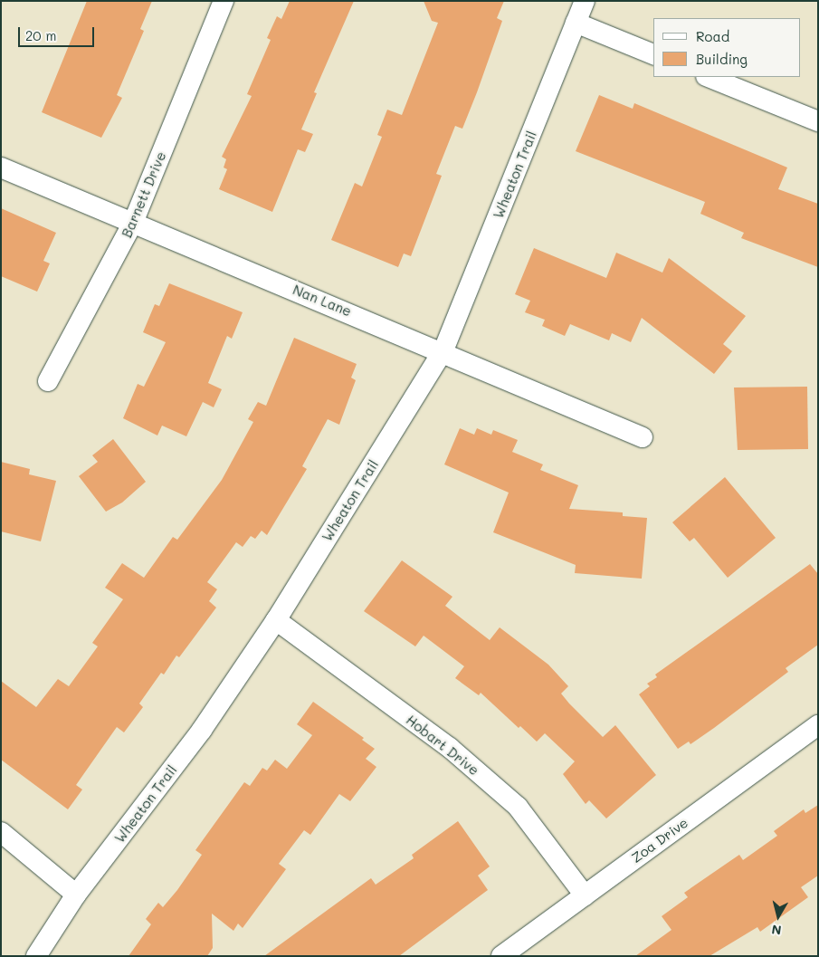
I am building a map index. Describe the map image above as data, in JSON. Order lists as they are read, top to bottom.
{
  "streets": {
    "street": [
      "Wheaton Trail",
      "Barnett Drive",
      "Nan Lane",
      "Hobart Drive",
      "Zoa Drive"
    ]
  },
  "crossings": [
    ["Wheaton Trail", "Nan Lane"],
    ["Wheaton Trail", "Hobart Drive"],
    ["Barnett Drive", "Nan Lane"],
    ["Hobart Drive", "Zoa Drive"]
  ],
  "legend": ["Road", "Building"],
  "scale_bar": "20 m",
  "north": "bottom"
}
